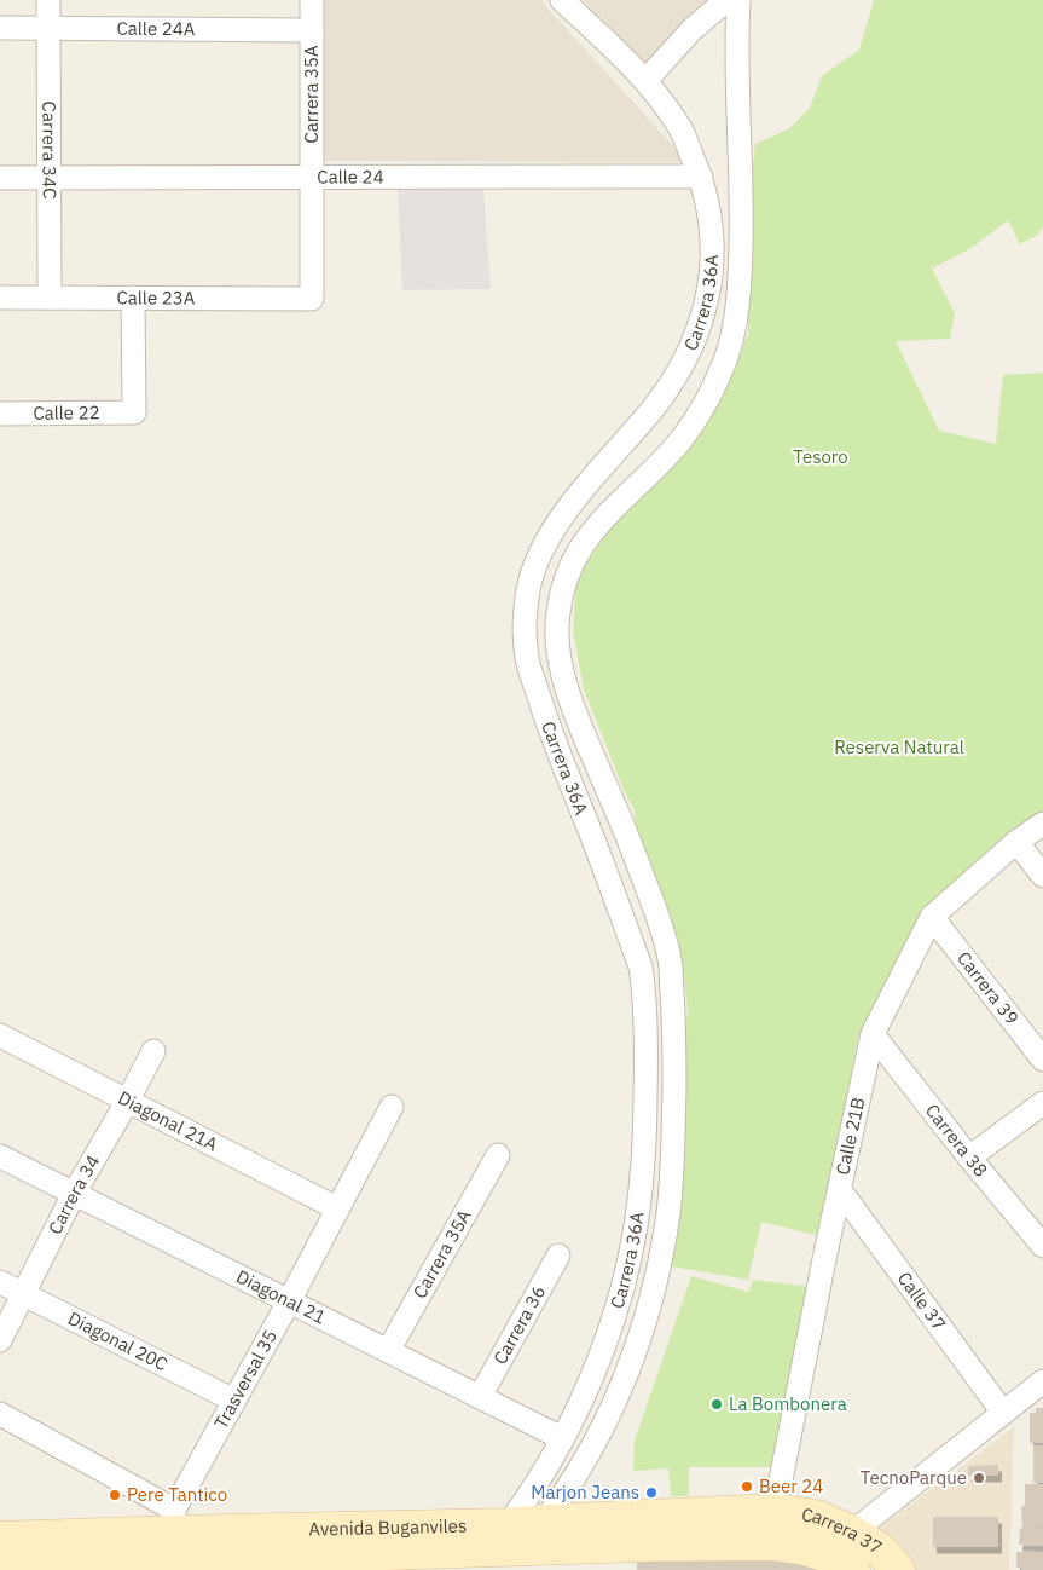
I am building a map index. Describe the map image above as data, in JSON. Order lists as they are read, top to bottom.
{
  "streets": {
    "main road": ["Avenida Buganviles", "Carrera 37"],
    "street": [
      "Calle 24A",
      "Carrera 35A",
      "Carrera 34C",
      "Calle 24",
      "Calle 23A",
      "Carrera 36A",
      "Calle 22",
      "Carrera 39",
      "Diagonal 21A",
      "Calle 21B",
      "Carrera 38",
      "Carrera 34",
      "Diagonal 21",
      "Calle 37",
      "Carrera 36",
      "Diagonal 20C",
      "Trasversal 35"
    ]
  },
  "crossings": [
    ["Calle 24A", "Carrera 35A"],
    ["Calle 24A", "Carrera 34C"],
    ["Carrera 35A", "Calle 24"],
    ["Carrera 35A", "Calle 23A"],
    ["Carrera 35A", "Diagonal 21"],
    ["Carrera 34C", "Calle 24"],
    ["Carrera 34C", "Calle 23A"],
    ["Calle 24", "Carrera 36A"],
    ["Calle 23A", "Calle 22"],
    ["Carrera 36A", "Diagonal 21"],
    ["Carrera 36A", "Avenida Buganviles"],
    ["Carrera 39", "Calle 21B"],
    ["Diagonal 21A", "Carrera 34"],
    ["Diagonal 21A", "Trasversal 35"],
    ["Calle 21B", "Carrera 38"],
    ["Calle 21B", "Calle 37"],
    ["Calle 21B", "Avenida Buganviles"],
    ["Calle 21B", "Carrera 37"],
    ["Carrera 34", "Diagonal 21"],
    ["Carrera 34", "Diagonal 20C"],
    ["Diagonal 21", "Carrera 36"],
    ["Diagonal 21", "Trasversal 35"],
    ["Diagonal 20C", "Trasversal 35"],
    ["Trasversal 35", "Avenida Buganviles"],
    ["Avenida Buganviles", "Carrera 37"]
  ],
  "parks": ["Tesoro", "Reserva Natural"],
  "places": [
    "La Bombonera",
    "TecnoParque",
    "Beer 24",
    "Marjon Jeans",
    "Pere Tantico"
  ]
}
